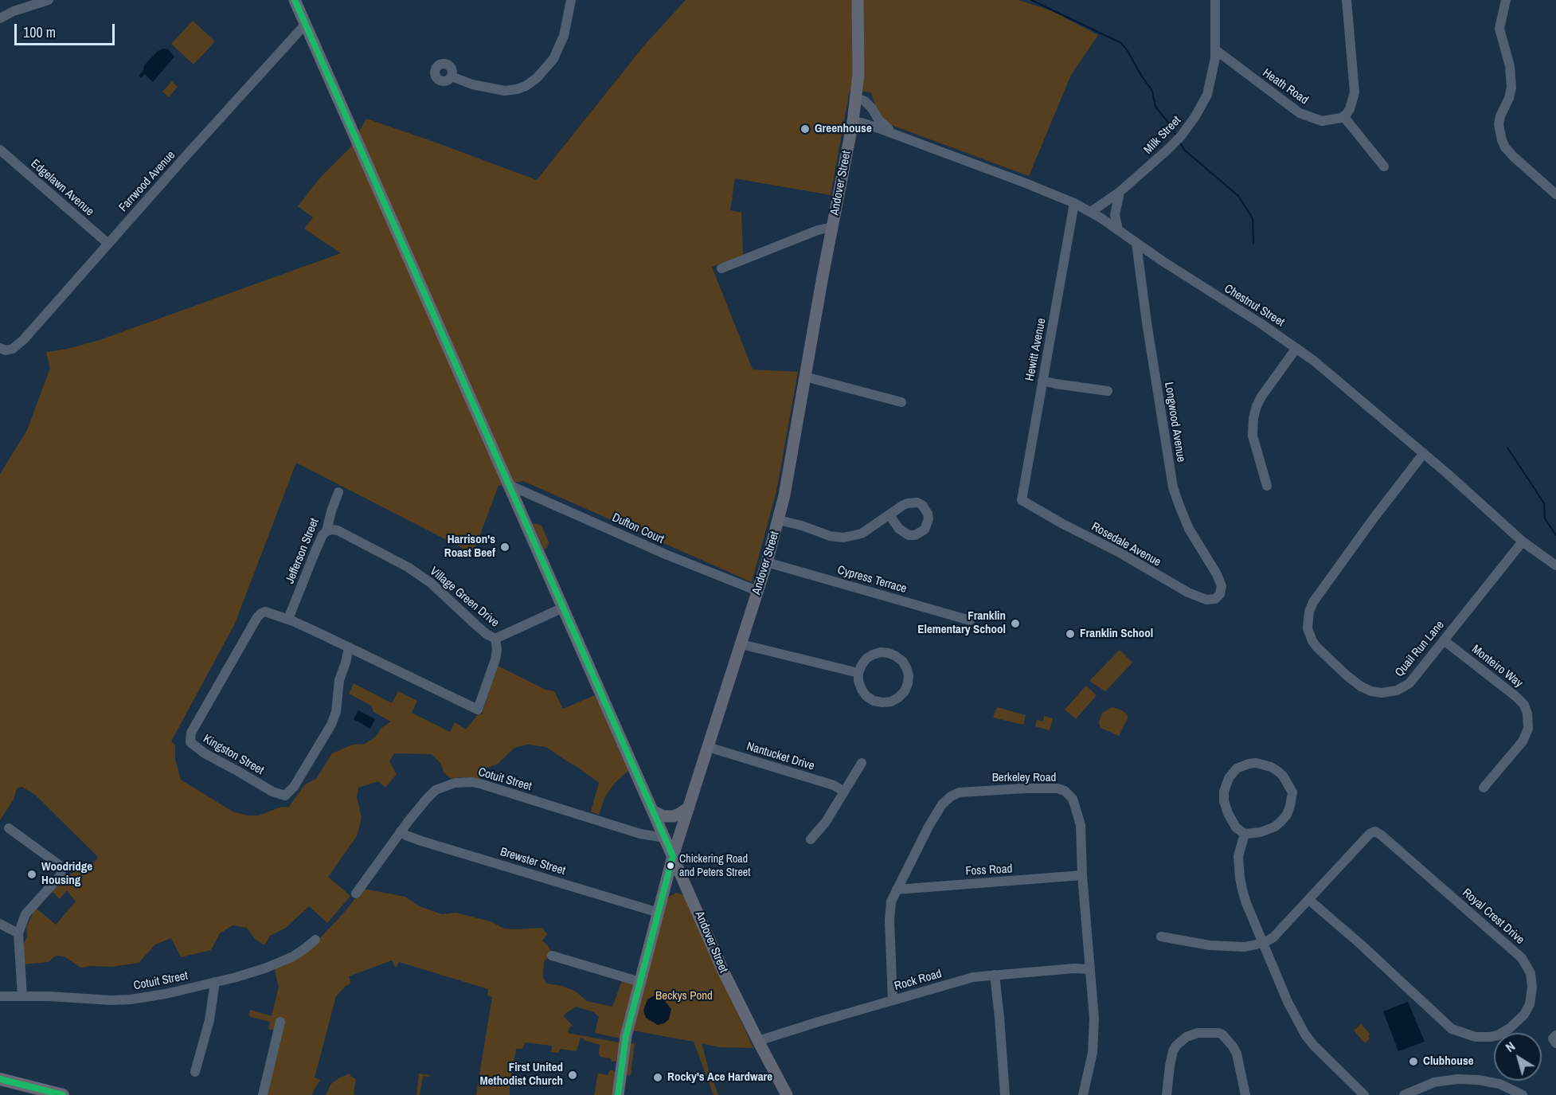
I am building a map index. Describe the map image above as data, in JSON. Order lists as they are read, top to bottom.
{
  "streets": {
    "main road": ["Andover Street"],
    "street": [
      "Heath Road",
      "Milk Street",
      "Farrwood Avenue",
      "Edgelawn Avenue",
      "Chestnut Street",
      "Hewitt Avenue",
      "Longwood Avenue",
      "Dufton Court",
      "Rosedale Avenue",
      "Jefferson Street",
      "Cypress Terrace",
      "Village Green Drive",
      "Quail Run Lane",
      "Monteiro Way",
      "Kingston Street",
      "Nantucket Drive",
      "Berkeley Road",
      "Cotuit Street",
      "Brewster Street",
      "Foss Road",
      "Royal Crest Drive",
      "Rock Road"
    ]
  },
  "crossings": [
    ["Heath Road", "Milk Street"],
    ["Milk Street", "Chestnut Street"],
    ["Farrwood Avenue", "Edgelawn Avenue"],
    ["Andover Street", "Chestnut Street"],
    ["Andover Street", "Dufton Court"],
    ["Andover Street", "Cypress Terrace"],
    ["Andover Street", "Nantucket Drive"],
    ["Andover Street", "Rock Road"],
    ["Chestnut Street", "Hewitt Avenue"],
    ["Chestnut Street", "Longwood Avenue"],
    ["Chestnut Street", "Quail Run Lane"],
    ["Hewitt Avenue", "Rosedale Avenue"],
    ["Longwood Avenue", "Rosedale Avenue"],
    ["Jefferson Street", "Village Green Drive"],
    ["Jefferson Street", "Kingston Street"],
    ["Village Green Drive", "Kingston Street"],
    ["Quail Run Lane", "Monteiro Way"],
    ["Berkeley Road", "Foss Road"],
    ["Berkeley Road", "Rock Road"],
    ["Cotuit Street", "Brewster Street"]
  ],
  "parks": ["Beckys Pond"],
  "places": [
    "Greenhouse",
    "Harrison's Roast Beef",
    "Franklin Elementary School",
    "Franklin School",
    "Chickering Road and Peters Street",
    "Woodridge Housing",
    "Clubhouse",
    "First United Methodist Church",
    "Rocky's Ace Hardware"
  ],
  "scale_bar": "100 m",
  "north": "top left"
}
